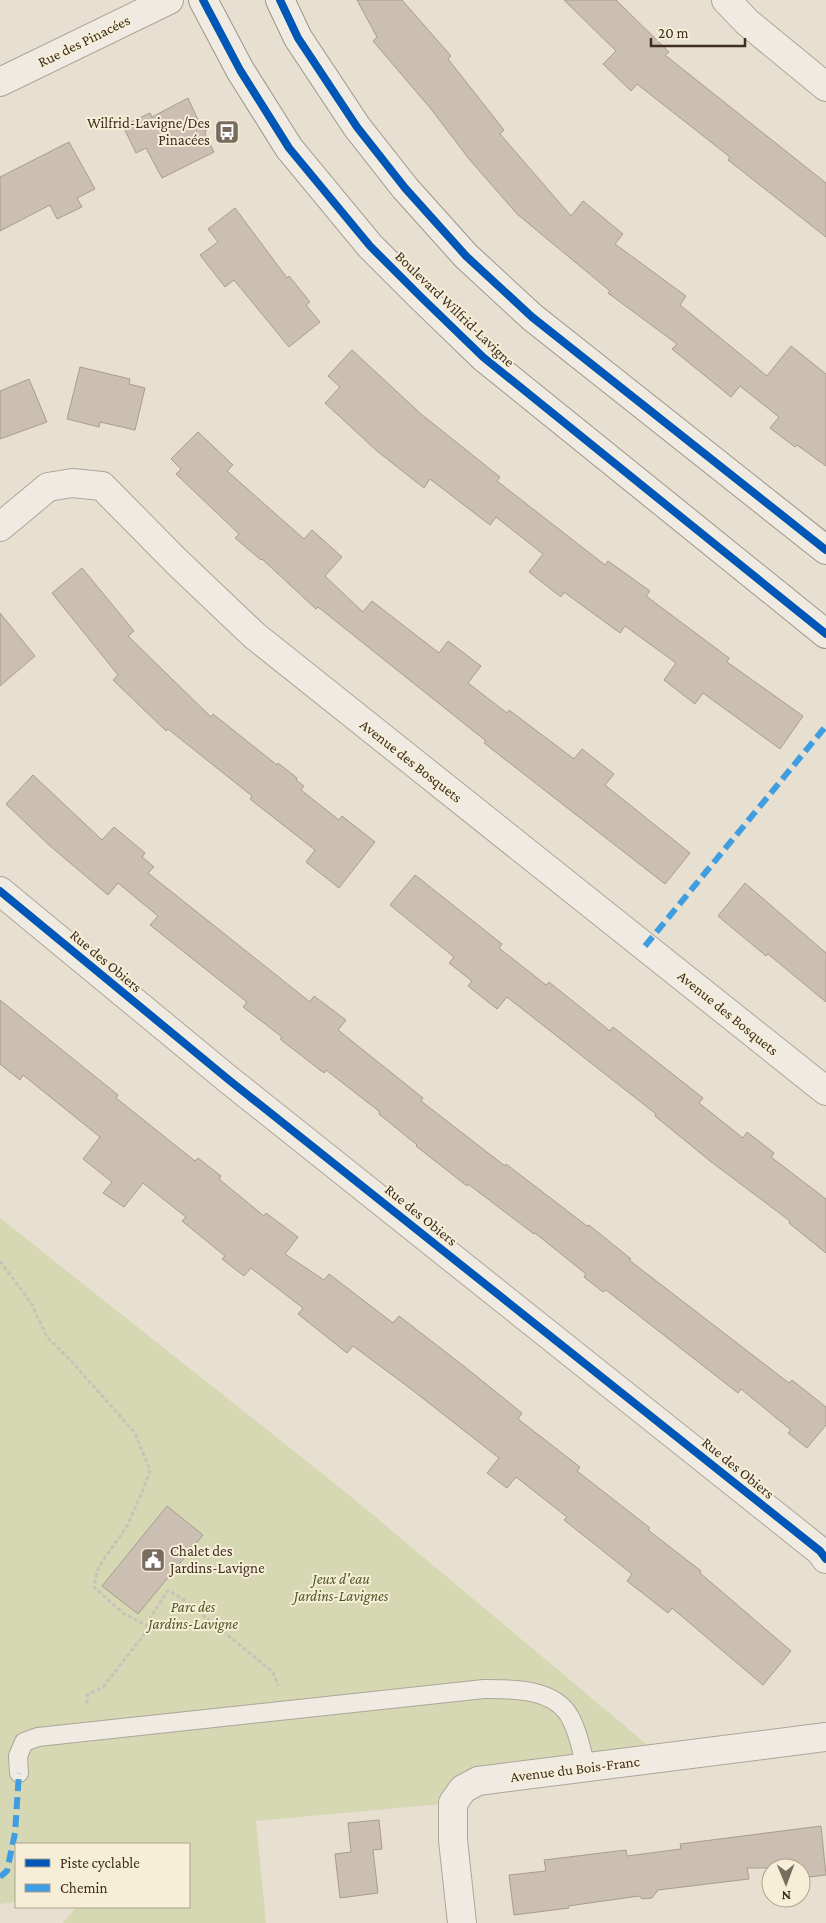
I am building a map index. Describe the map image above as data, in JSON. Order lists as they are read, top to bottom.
{
  "streets": {
    "street": [
      "Rue des Pinacées",
      "Boulevard Wilfrid-Lavigne",
      "Avenue des Bosquets",
      "Rue des Obiers",
      "Avenue du Bois-Franc"
    ]
  },
  "parks": ["Jeux d'eau Jardins-Lavignes", "Parc des Jardins-Lavigne"],
  "places": {
    "bus stop": ["Wilfrid-Lavigne/Des Pinacées"],
    "public building": ["Chalet des Jardins-Lavigne"]
  },
  "legend": ["Piste cyclable", "Chemin"],
  "scale_bar": "20 m",
  "north": "bottom"
}
